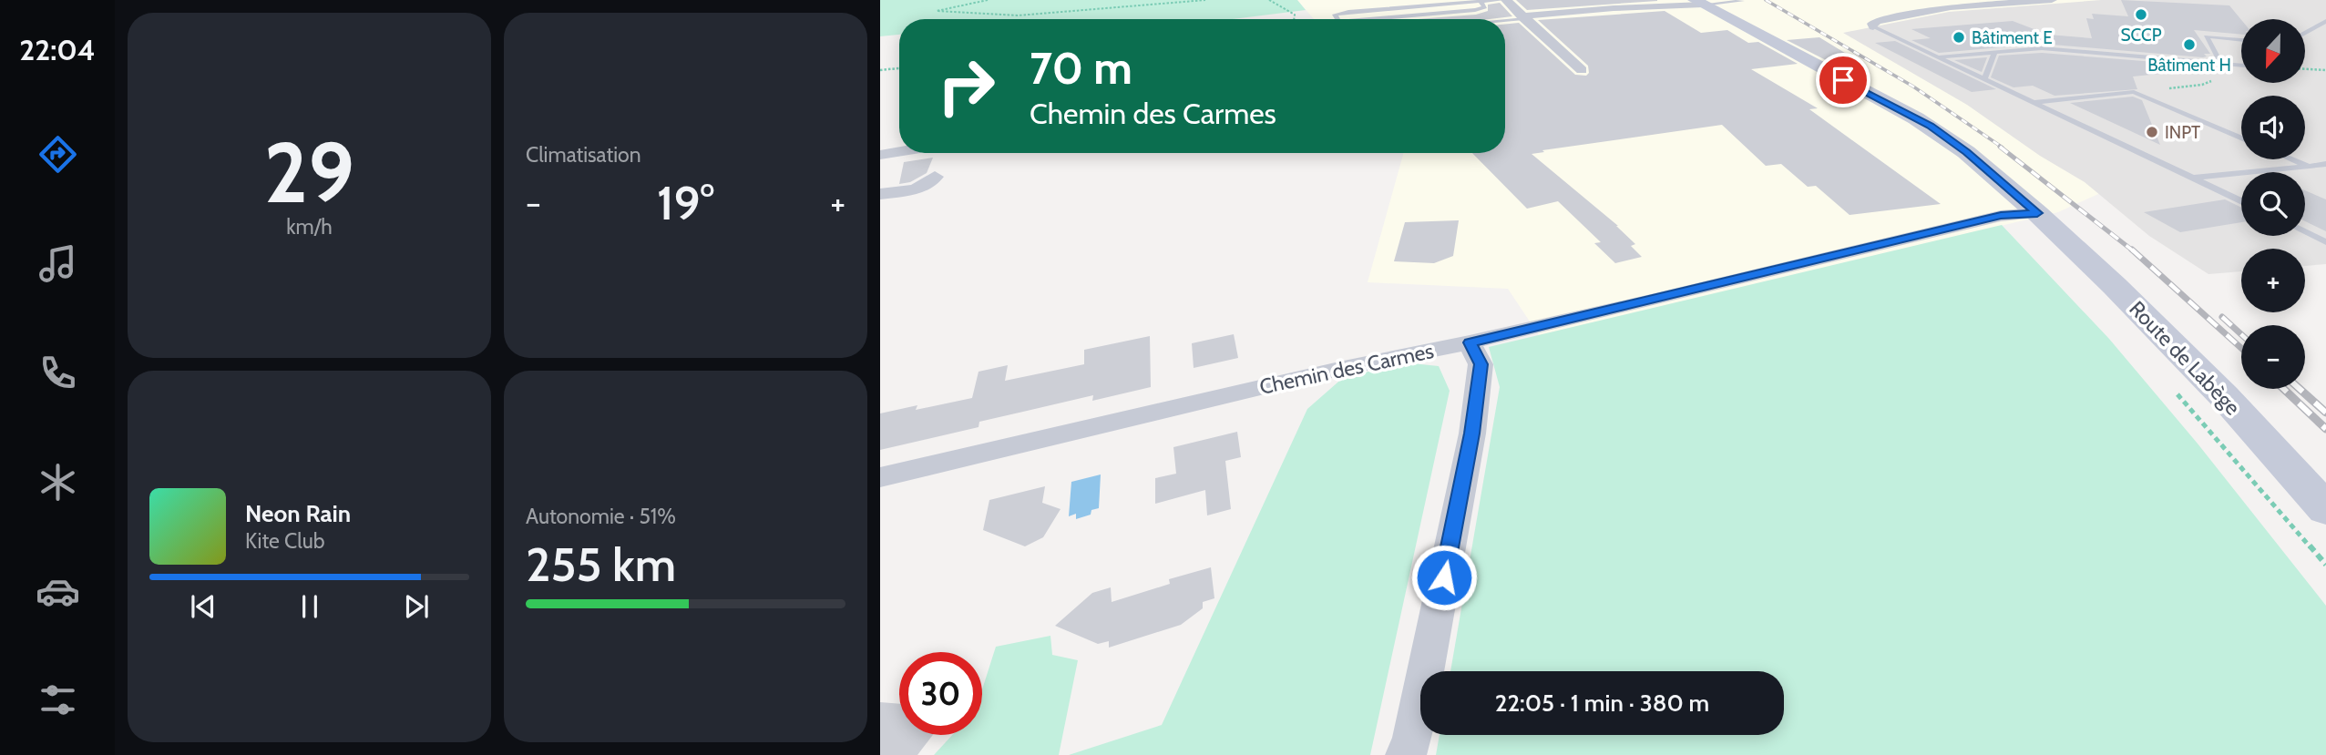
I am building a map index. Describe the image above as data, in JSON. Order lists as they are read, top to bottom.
{
  "streets": {
    "main road": ["Route de Labège"],
    "street": ["Chemin des Carmes"]
  },
  "crossings": [
    ["Route de Labège", "Chemin des Carmes"]
  ],
  "places": [
    "SCCP",
    "Bâtiment E",
    "Bâtiment H",
    "INPT"
  ],
  "north": "bottom",
  "page": {
    "tabs": "22:04",
    "tile": [
      ["29", "km/h"],
      "Climatisation",
      ["Autonomie · 51%", "255 km"]
    ],
    "map_buttons": ["+", "−"],
    "turn": ["70 m", "Chemin des Carmes"],
    "heat": ["−", "19°", "+"],
    "song": ["Neon Rain", "Kite Club"],
    "limit": "30",
    "trip": "22:05 · 1 min · 380 m"
  }
}
